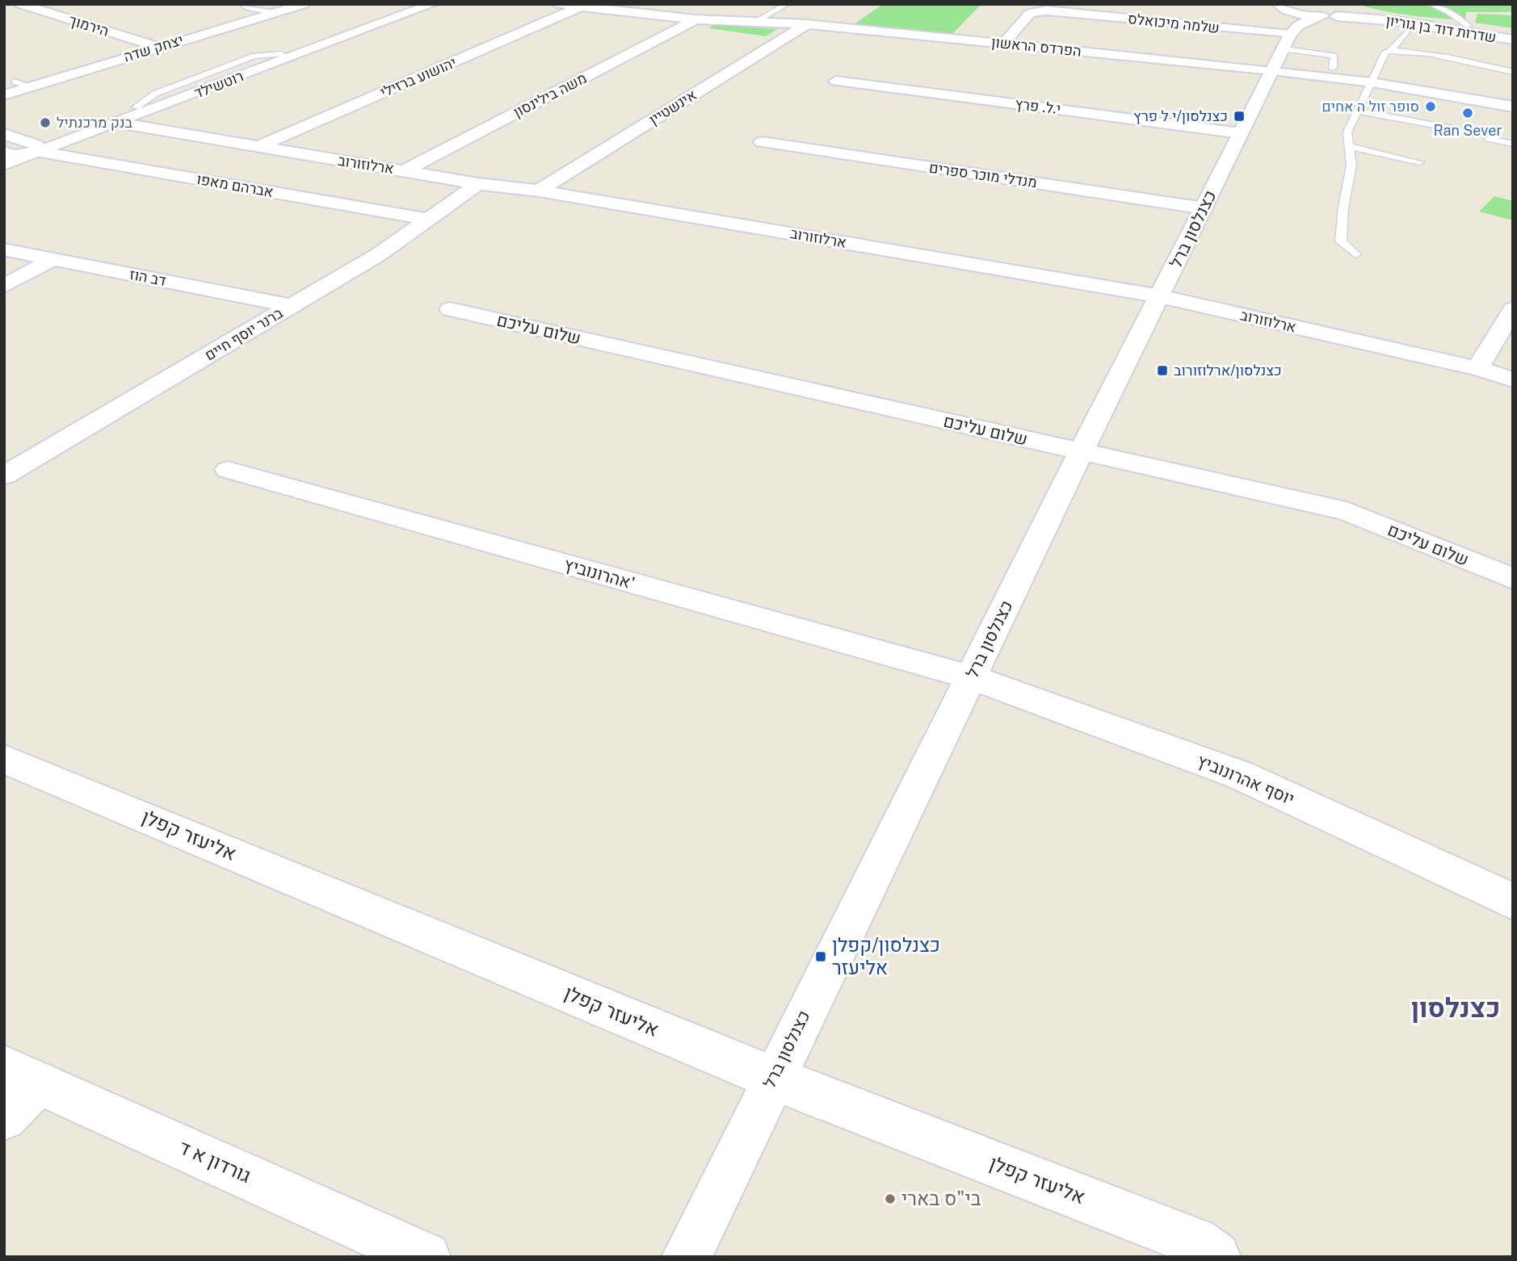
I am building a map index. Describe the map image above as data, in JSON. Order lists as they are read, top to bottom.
{
  "streets": {
    "street": [
      "שלמה מיכואלס",
      "הירמוך",
      "שדרות דוד בן גוריון",
      "הפרדס הראשון",
      "יצחק שדה",
      "יהושוע ברזילי",
      "רוטשילד",
      "משה בילינסון",
      "י.ל. פרץ",
      "אינשטיין",
      "ארלוזורוב",
      "מנדלי מוכר ספרים",
      "אברהם מאפו",
      "כצנלסון ברל",
      "דב הוז",
      "שלום עליכם",
      "ברנר יוסף חיים",
      "אהרונוביץ'",
      "יוסף אהרונוביץ",
      "אליעזר קפלן",
      "גורדון א ד"
    ]
  },
  "crossings": [
    ["שלמה מיכואלס", "הפרדס הראשון"],
    ["שלמה מיכואלס", "כצנלסון ברל"],
    ["הירמוך", "יצחק שדה"],
    ["הפרדס הראשון", "יהושוע ברזילי"],
    ["הפרדס הראשון", "משה בילינסון"],
    ["הפרדס הראשון", "אינשטיין"],
    ["הפרדס הראשון", "כצנלסון ברל"],
    ["יהושוע ברזילי", "ארלוזורוב"],
    ["רוטשילד", "ארלוזורוב"],
    ["רוטשילד", "אברהם מאפו"],
    ["משה בילינסון", "ארלוזורוב"],
    ["י.ל. פרץ", "כצנלסון ברל"],
    ["אינשטיין", "ארלוזורוב"],
    ["ארלוזורוב", "כצנלסון ברל"],
    ["ארלוזורוב", "ברנר יוסף חיים"],
    ["מנדלי מוכר ספרים", "כצנלסון ברל"],
    ["אברהם מאפו", "ברנר יוסף חיים"],
    ["כצנלסון ברל", "שלום עליכם"],
    ["כצנלסון ברל", "אהרונוביץ'"],
    ["כצנלסון ברל", "יוסף אהרונוביץ"],
    ["כצנלסון ברל", "אליעזר קפלן"],
    ["דב הוז", "ברנר יוסף חיים"],
    ["אהרונוביץ'", "יוסף אהרונוביץ"]
  ],
  "districts": ["כצנלסון"],
  "places": {
    "other": [
      "סופר זול ה אחים",
      "Ran Sever",
      "בנק מרכנתיל",
      "בי\"ס בארי"
    ],
    "transit": ["כצנלסון/י ל פרץ", "כצנלסון/ארלוזורוב", "כצנלסון/קפלן אליעזר"]
  }
}
